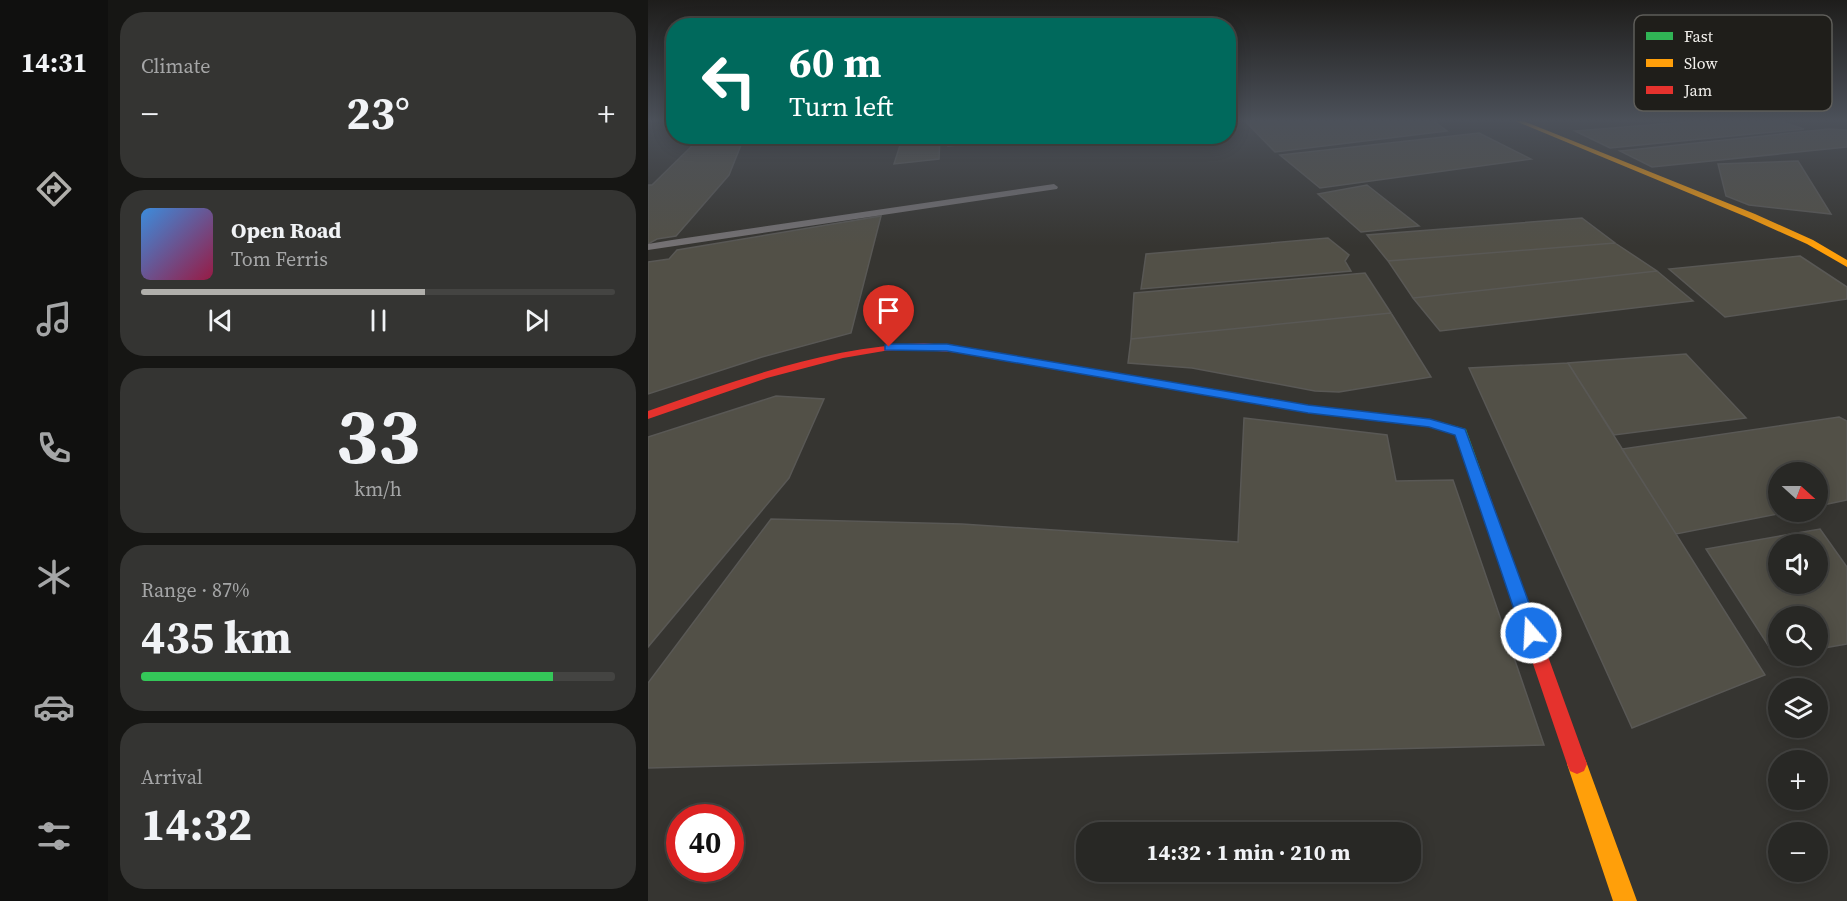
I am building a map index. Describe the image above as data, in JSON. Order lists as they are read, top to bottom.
{
  "legend": ["Fast", "Slow", "Jam"],
  "north": "right",
  "page": {
    "tabs": "14:31",
    "tile": [
      "Climate",
      ["33", "km/h"],
      ["Range · 87%", "435 km"],
      ["Arrival", "14:32"]
    ],
    "turn": ["60 m", "Turn left"],
    "heat": ["−", "23°", "+"],
    "song": ["Open Road", "Tom Ferris"],
    "map_buttons": ["+", "−"],
    "limit": "40",
    "trip": "14:32 · 1 min · 210 m"
  }
}
